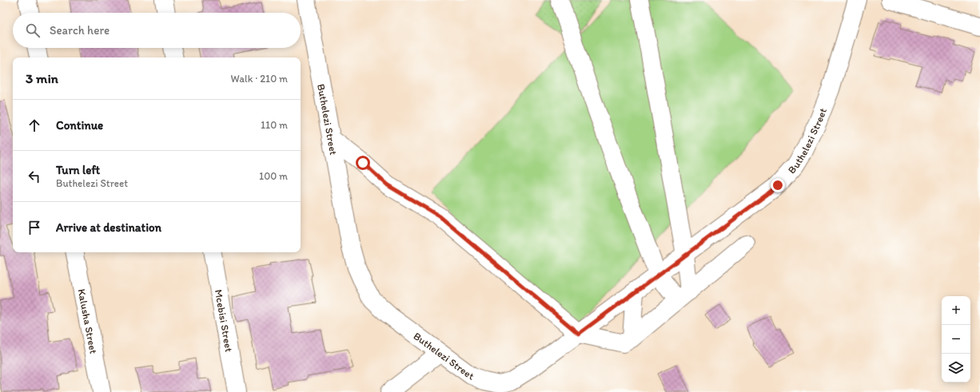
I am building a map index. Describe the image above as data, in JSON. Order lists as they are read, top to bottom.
{
  "streets": {
    "street": ["Buthelezi Street", "Kalusha Street", "Mcebisi Street"]
  },
  "page": {
    "search": "Search here",
    "heading": ["3 min", "Walk · 210 m"],
    "list": [
      ["Continue", "110 m"],
      ["Turn left", "Buthelezi Street", "100 m"],
      "Arrive at destination"
    ],
    "map_buttons": ["+", "−"]
  }
}
